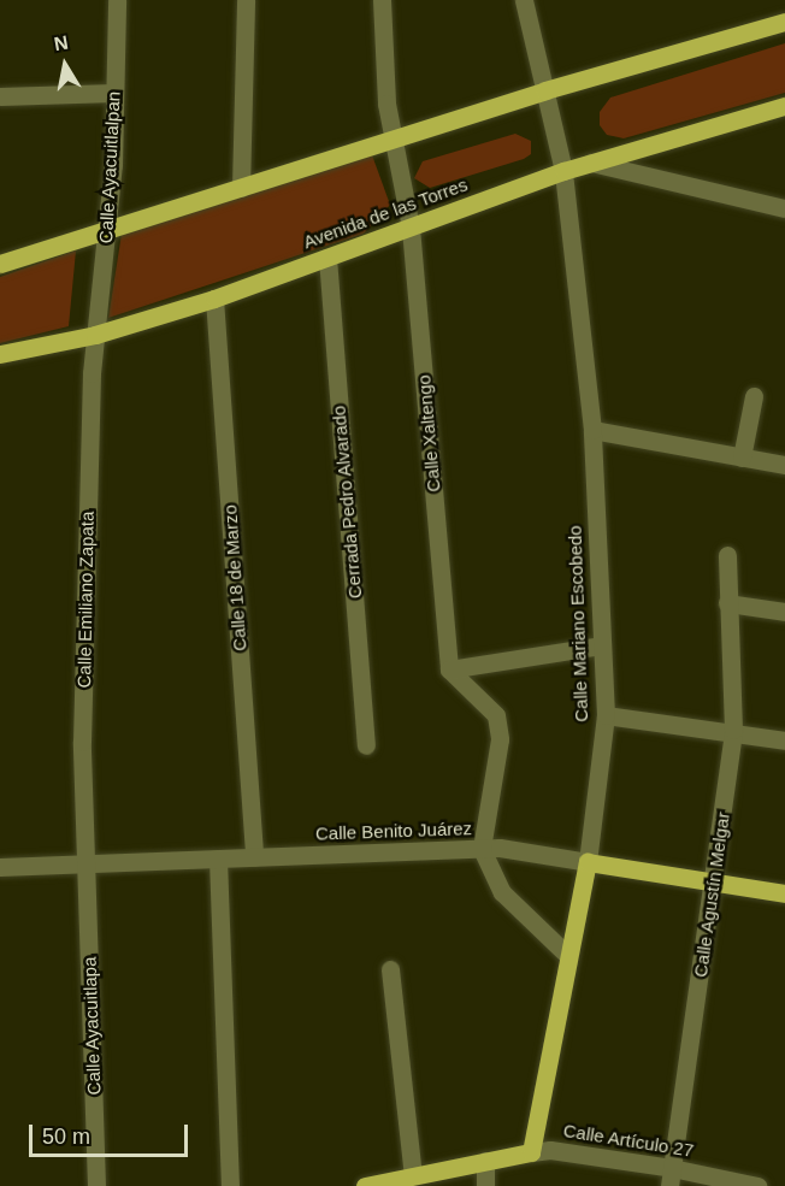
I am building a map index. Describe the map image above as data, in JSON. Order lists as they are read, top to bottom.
{
  "streets": {
    "main road": [
      "Avenida de las Torres",
      "Calle Mariano Escobedo",
      "Calle Benito Juárez",
      "Calle Artículo 27"
    ],
    "street": [
      "Calle Ayacuitlalpan",
      "Calle Xaltengo",
      "Cerrada Pedro Alvarado",
      "Calle 18 de Marzo",
      "Calle Emiliano Zapata",
      "Calle Agustín Melgar",
      "Calle Ayacuitlapa"
    ]
  },
  "crossings": [
    ["Calle Ayacuitlalpan", "Avenida de las Torres"],
    ["Calle Ayacuitlalpan", "Calle Emiliano Zapata"],
    ["Avenida de las Torres", "Calle Xaltengo"],
    ["Avenida de las Torres", "Cerrada Pedro Alvarado"],
    ["Avenida de las Torres", "Calle 18 de Marzo"],
    ["Avenida de las Torres", "Calle Emiliano Zapata"],
    ["Avenida de las Torres", "Calle Mariano Escobedo"],
    ["Calle 18 de Marzo", "Calle Benito Juárez"],
    ["Calle Emiliano Zapata", "Calle Benito Juárez"],
    ["Calle Emiliano Zapata", "Calle Ayacuitlapa"],
    ["Calle Mariano Escobedo", "Calle Benito Juárez"],
    ["Calle Mariano Escobedo", "Calle Artículo 27"],
    ["Calle Benito Juárez", "Calle Agustín Melgar"],
    ["Calle Benito Juárez", "Calle Ayacuitlapa"],
    ["Calle Agustín Melgar", "Calle Artículo 27"]
  ],
  "scale_bar": "50 m",
  "north": "top"
}
